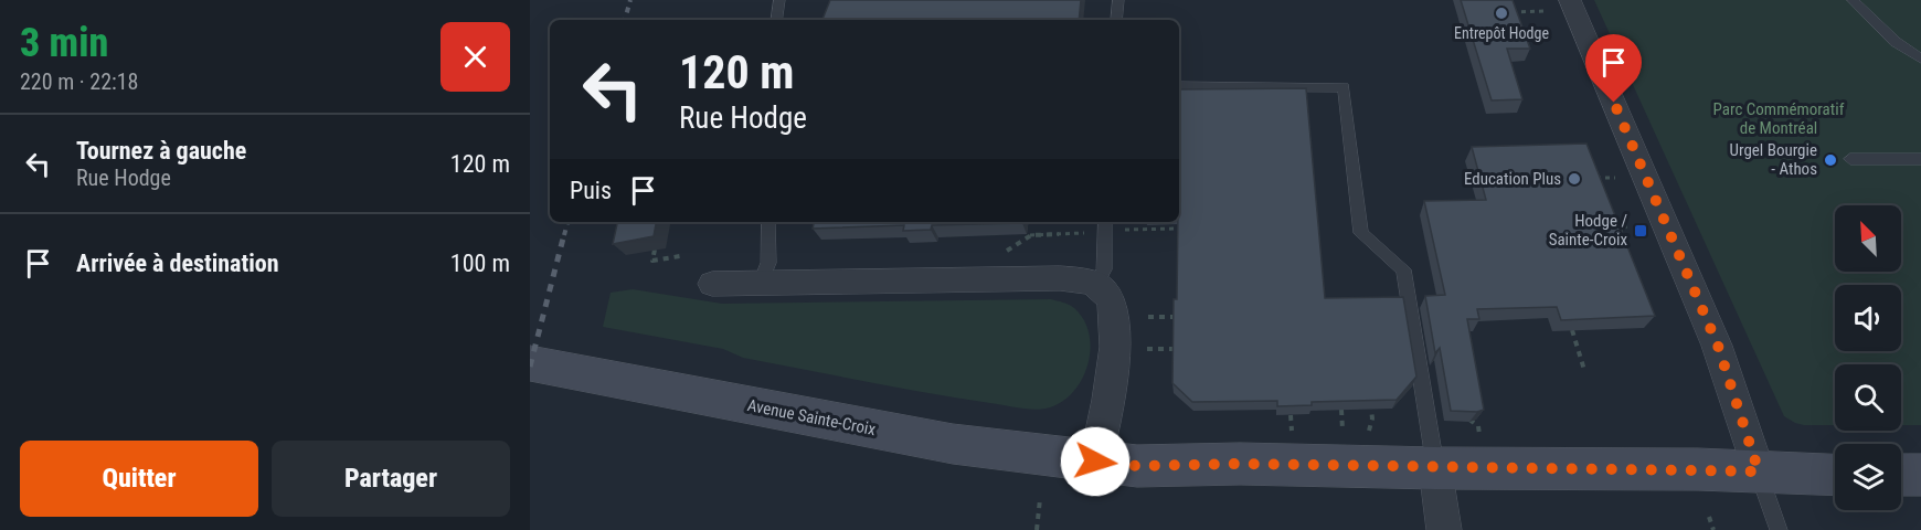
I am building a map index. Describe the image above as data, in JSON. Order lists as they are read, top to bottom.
{
  "streets": {
    "main road": ["Avenue Sainte-Croix"]
  },
  "parks": ["Parc Commémoratif de Montréal"],
  "places": {
    "other": ["Entrepôt Hodge", "Urgel Bourgie - Athos", "Education Plus"],
    "transit": ["Hodge / Sainte-Croix"]
  },
  "north": "top left",
  "page": {
    "heading": ["3 min", "220 m · 22:18"],
    "turn": ["120 m", "Rue Hodge"],
    "list": [
      {
        "name": "Tournez à gauche",
        "note": "Rue Hodge",
        "value": "120 m"
      },
      {
        "name": "Arrivée à destination",
        "value": "100 m"
      }
    ],
    "then": "Puis",
    "buttons": ["Quitter", "Partager"]
  }
}
